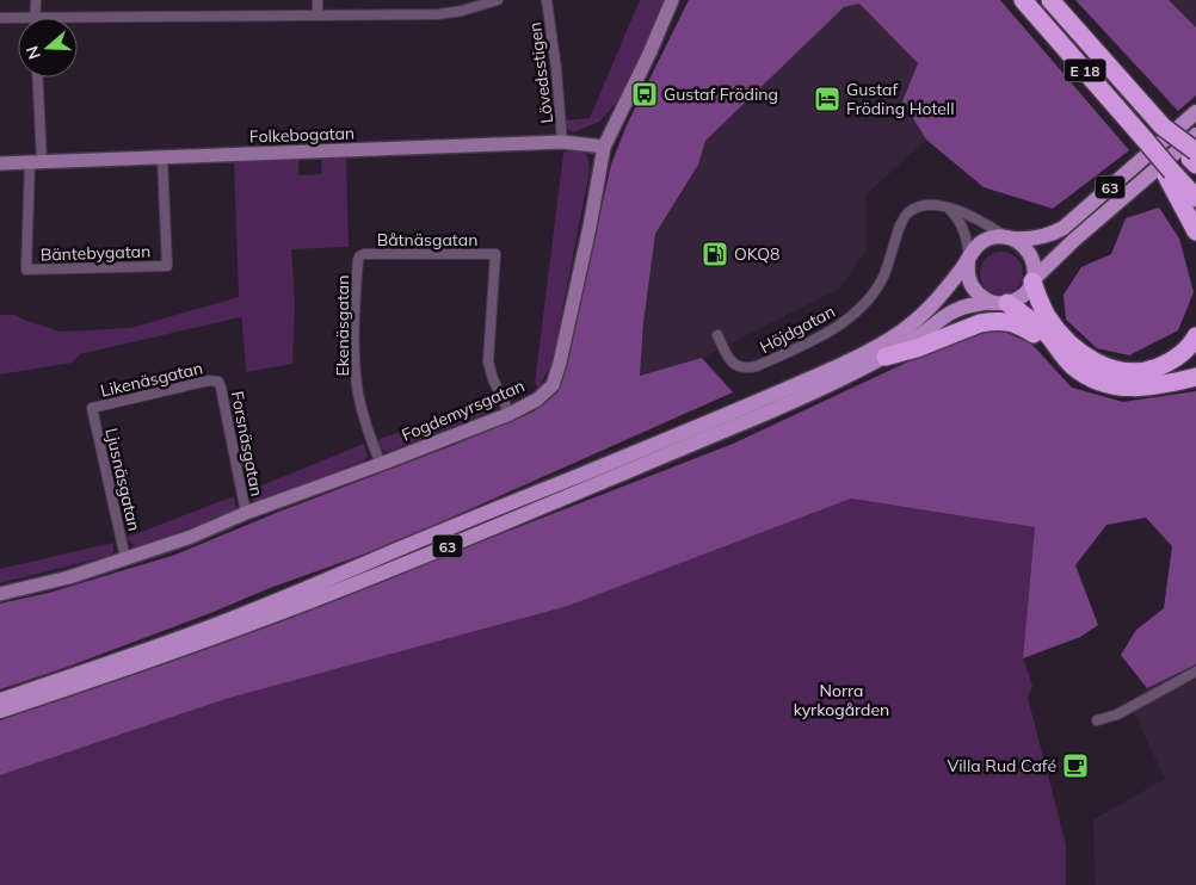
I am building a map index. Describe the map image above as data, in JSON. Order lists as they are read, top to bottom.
{
  "streets": {
    "highway": ["E 18"],
    "main road": ["63"],
    "street": [
      "Lövedsstigen",
      "Folkebogatan",
      "Båtnäsgatan",
      "Bäntebygatan",
      "Ekenäsgatan",
      "Höjdgatan",
      "Likenäsgatan",
      "Fogdemyrsgatan",
      "Forsnäsgatan",
      "Ljusnäsgatan"
    ]
  },
  "crossings": [
    ["Lövedsstigen", "Folkebogatan"],
    ["Folkebogatan", "Bäntebygatan"],
    ["Folkebogatan", "Fogdemyrsgatan"],
    ["63", "Höjdgatan"],
    ["Båtnäsgatan", "Ekenäsgatan"],
    ["Båtnäsgatan", "Fogdemyrsgatan"],
    ["Ekenäsgatan", "Fogdemyrsgatan"],
    ["Likenäsgatan", "Forsnäsgatan"],
    ["Likenäsgatan", "Ljusnäsgatan"],
    ["Fogdemyrsgatan", "Forsnäsgatan"],
    ["Fogdemyrsgatan", "Ljusnäsgatan"]
  ],
  "parks": ["Norra kyrkogården"],
  "places": {
    "bus stop": ["Gustaf Fröding"],
    "hotel": ["Gustaf Fröding Hotell"],
    "fuel station": ["OKQ8"],
    "cafe": ["Villa Rud Café"]
  },
  "north": "left"
}
